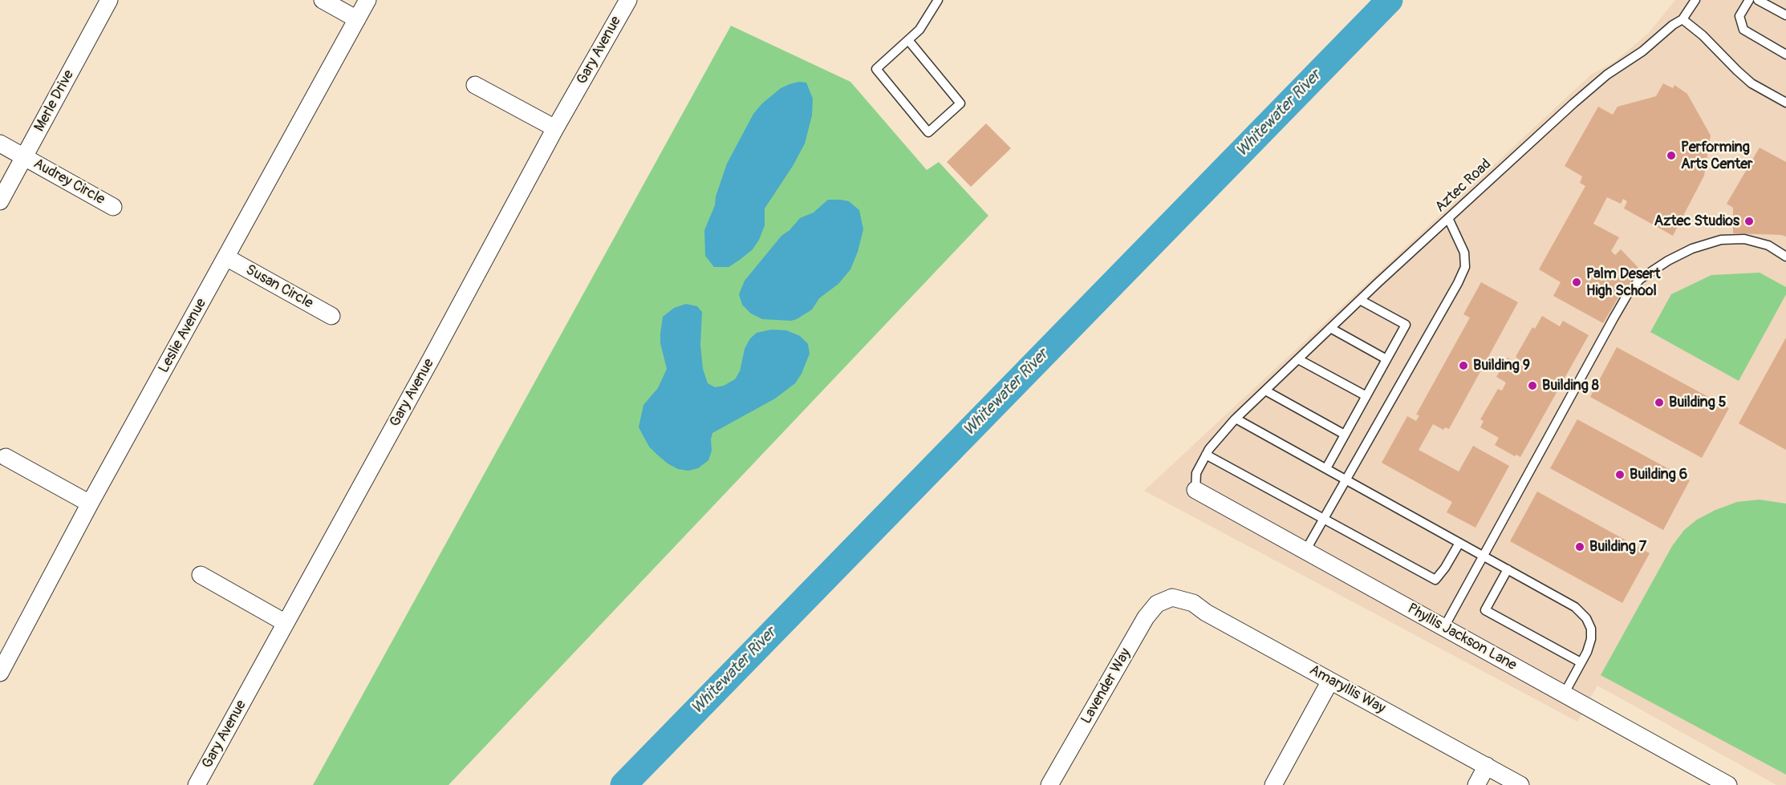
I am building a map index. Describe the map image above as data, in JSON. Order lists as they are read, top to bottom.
{
  "streets": {
    "street": [
      "Gary Avenue",
      "Merle Drive",
      "Audrey Circle",
      "Susan Circle",
      "Leslie Avenue",
      "Phyllis Jackson Lane",
      "Lavender Way",
      "Amaryllis Way"
    ],
    "lane": ["Aztec Road"]
  },
  "crossings": [
    ["Merle Drive", "Audrey Circle"],
    ["Aztec Road", "Phyllis Jackson Lane"],
    ["Susan Circle", "Leslie Avenue"],
    ["Lavender Way", "Amaryllis Way"]
  ],
  "water": ["Whitewater River"],
  "places": [
    "Performing Arts Center",
    "Aztec Studios",
    "Palm Desert High School",
    "Building 9",
    "Building 8",
    "Building 5",
    "Building 6",
    "Building 7"
  ]
}
